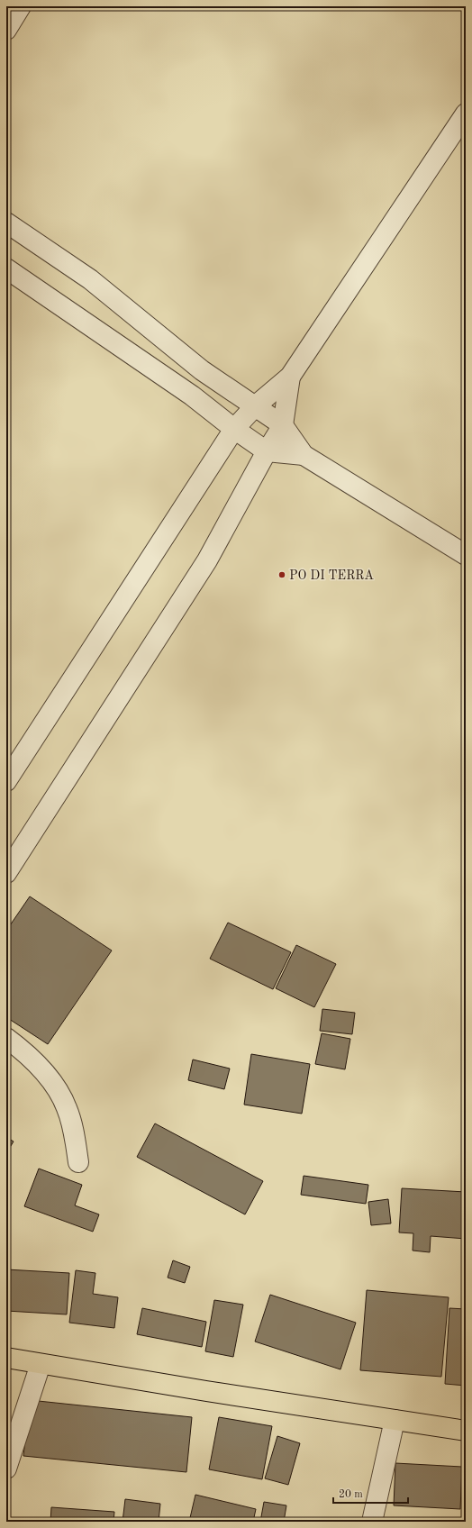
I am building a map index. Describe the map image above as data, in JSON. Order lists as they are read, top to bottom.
{
  "places": ["PO DI TERRA"],
  "scale_bar": "20 m"
}
